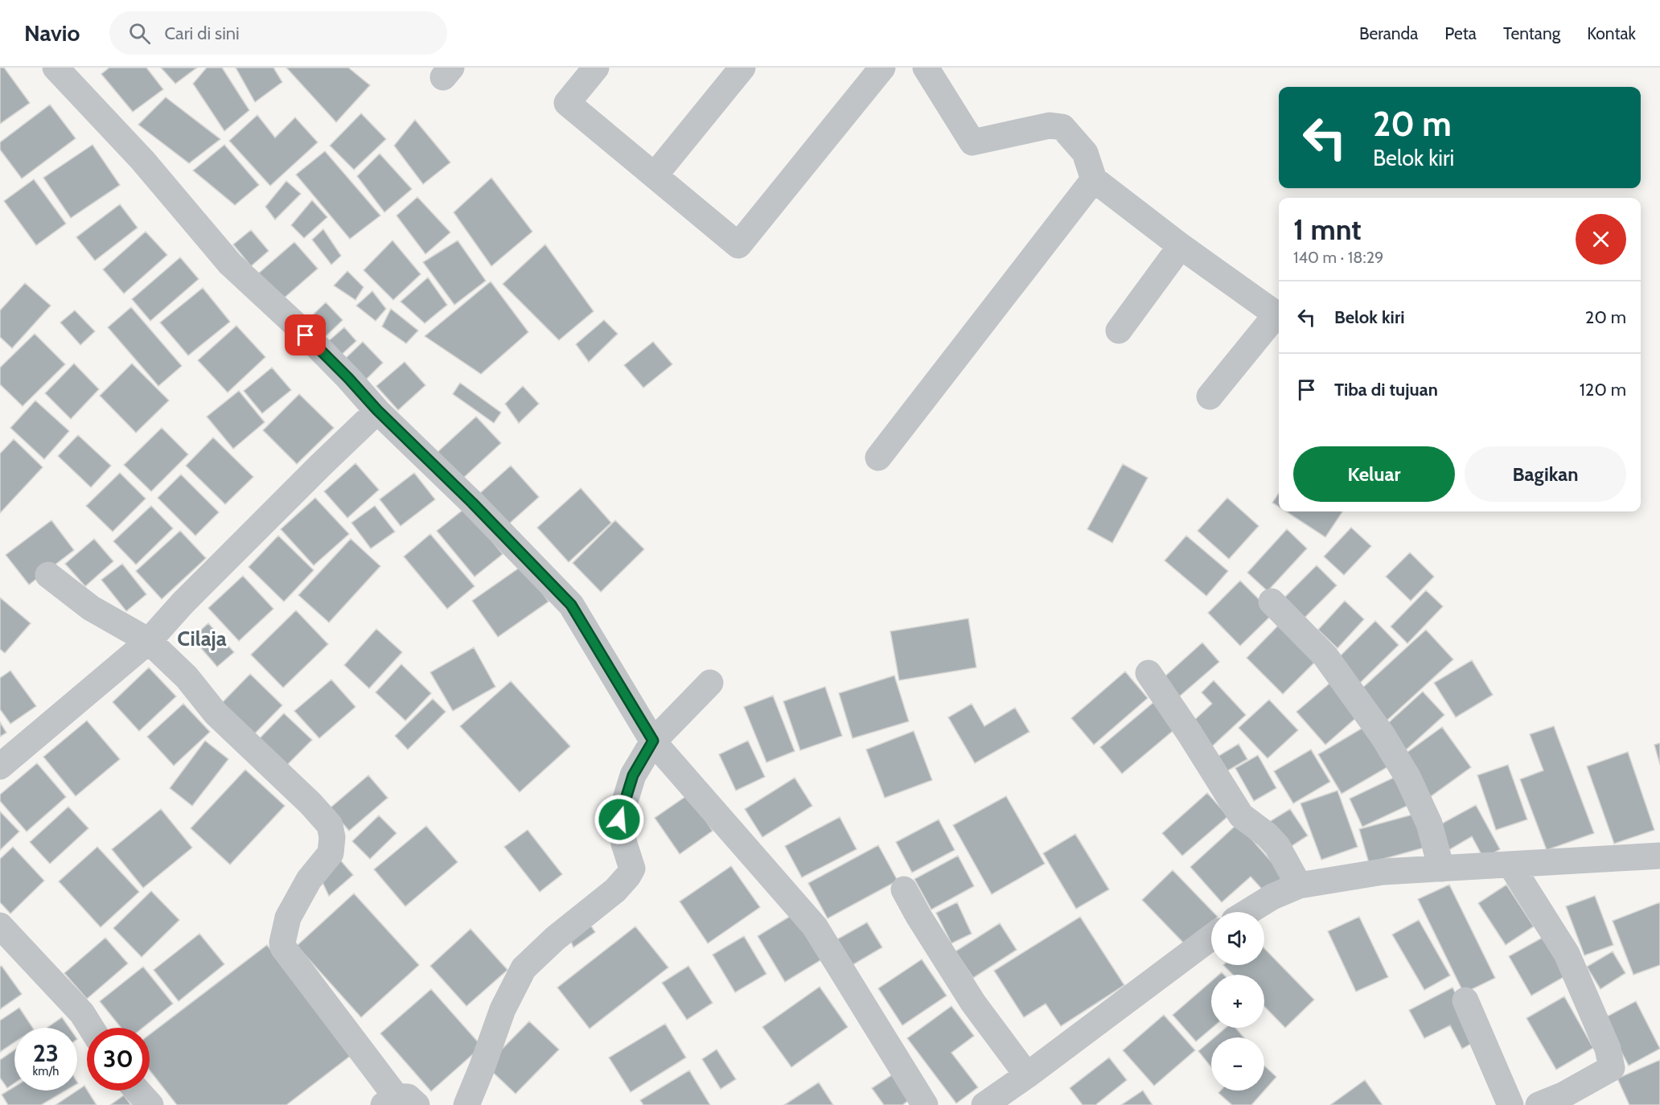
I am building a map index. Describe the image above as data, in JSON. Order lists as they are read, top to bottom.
{
  "districts": ["Cilaja"],
  "page": {
    "header": "Navio",
    "search": "Cari di sini",
    "nav": [
      "Beranda",
      "Peta",
      "Tentang",
      "Kontak"
    ],
    "turn": ["20 m", "Belok kiri"],
    "heading": ["1 mnt", "140 m · 18:29"],
    "list": [
      {
        "name": "Belok kiri",
        "value": "20 m"
      },
      {
        "name": "Tiba di tujuan",
        "value": "120 m"
      }
    ],
    "buttons": ["Keluar", "Bagikan"],
    "map_buttons": ["+", "−"],
    "speed": "23 km/h",
    "limit": "30"
  }
}
